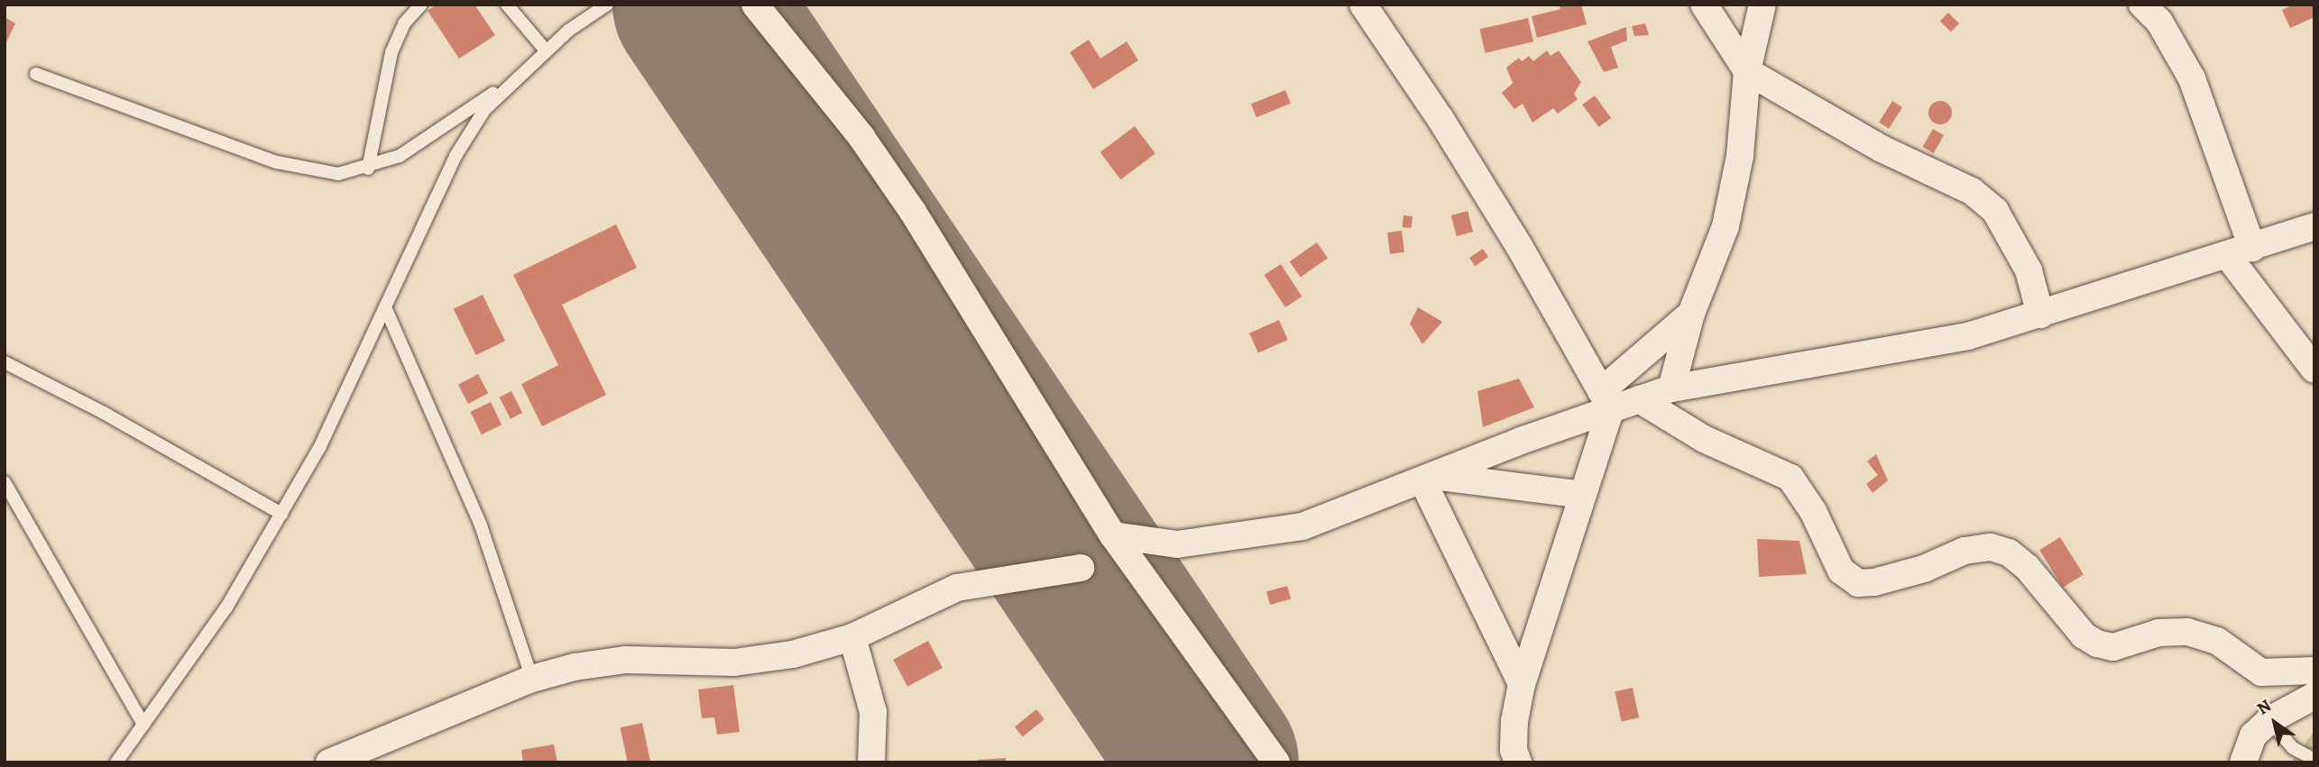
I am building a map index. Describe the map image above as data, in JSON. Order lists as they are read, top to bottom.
{
  "north": "top left"
}
